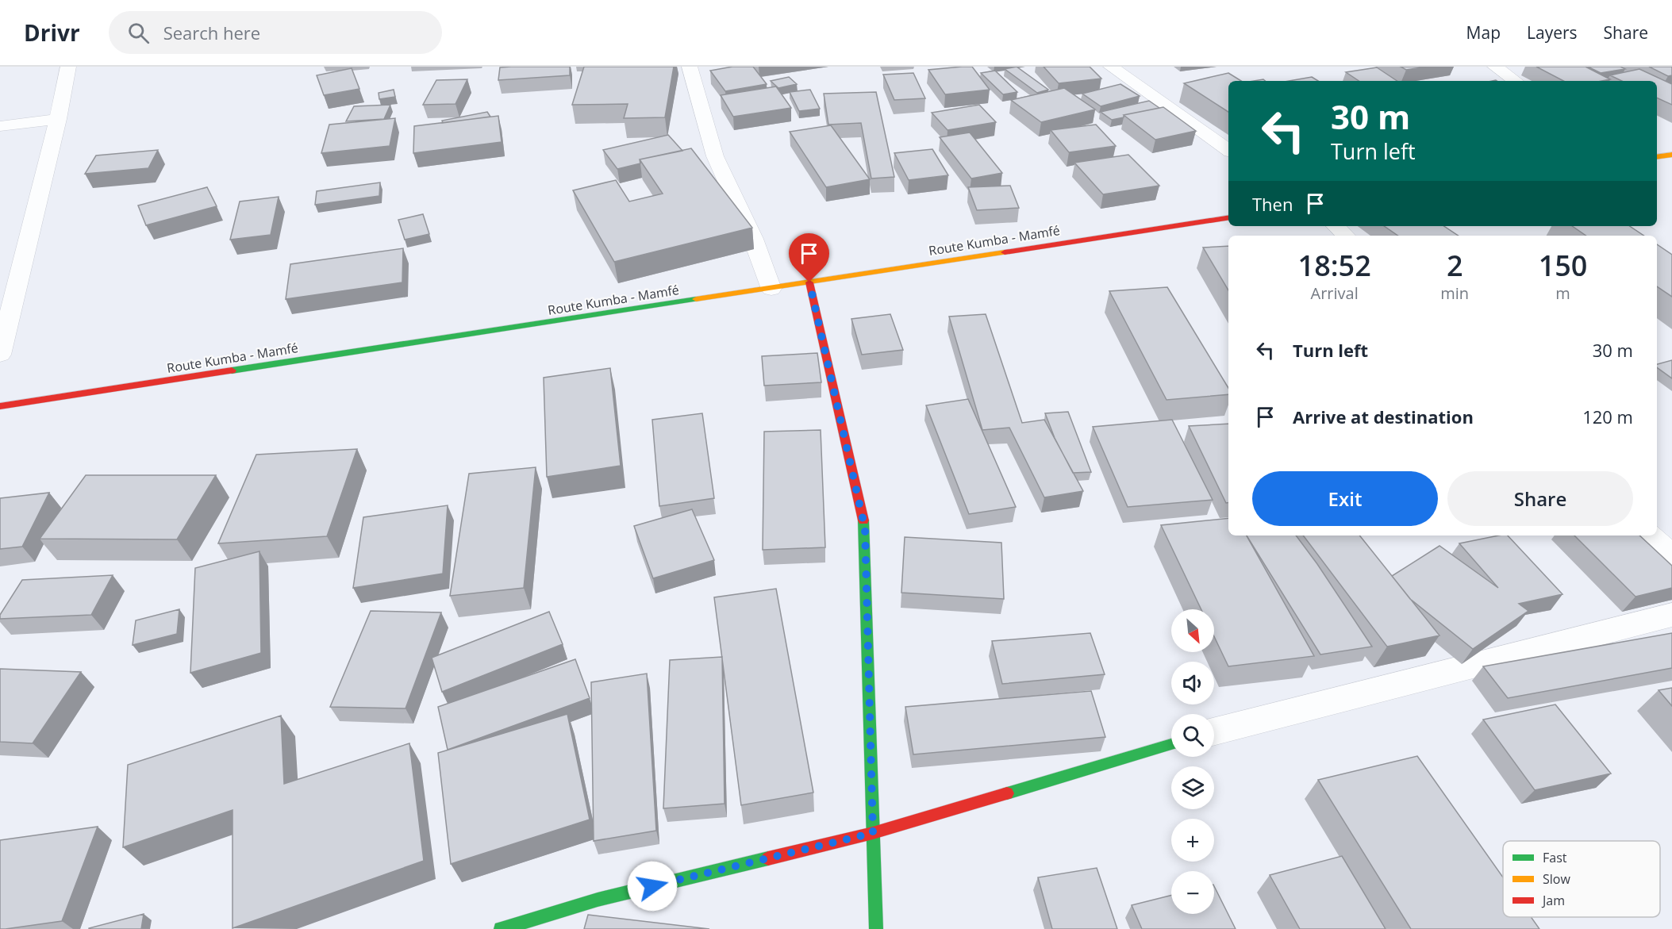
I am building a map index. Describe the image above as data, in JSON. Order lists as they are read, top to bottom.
{
  "streets": {
    "main road": ["Route Kumba - Mamfé"]
  },
  "legend": ["Fast", "Slow", "Jam"],
  "north": "bottom right",
  "page": {
    "header": "Drivr",
    "search": "Search here",
    "nav": ["Map", "Layers", "Share"],
    "turn": ["30 m", "Turn left"],
    "then": "Then",
    "eta": [
      "18:52",
      "Arrival",
      "2",
      "min",
      "150",
      "m"
    ],
    "list": [
      {
        "name": "Turn left",
        "value": "30 m"
      },
      {
        "name": "Arrive at destination",
        "value": "120 m"
      }
    ],
    "buttons": ["Exit", "Share"],
    "map_buttons": ["+", "−"]
  }
}
